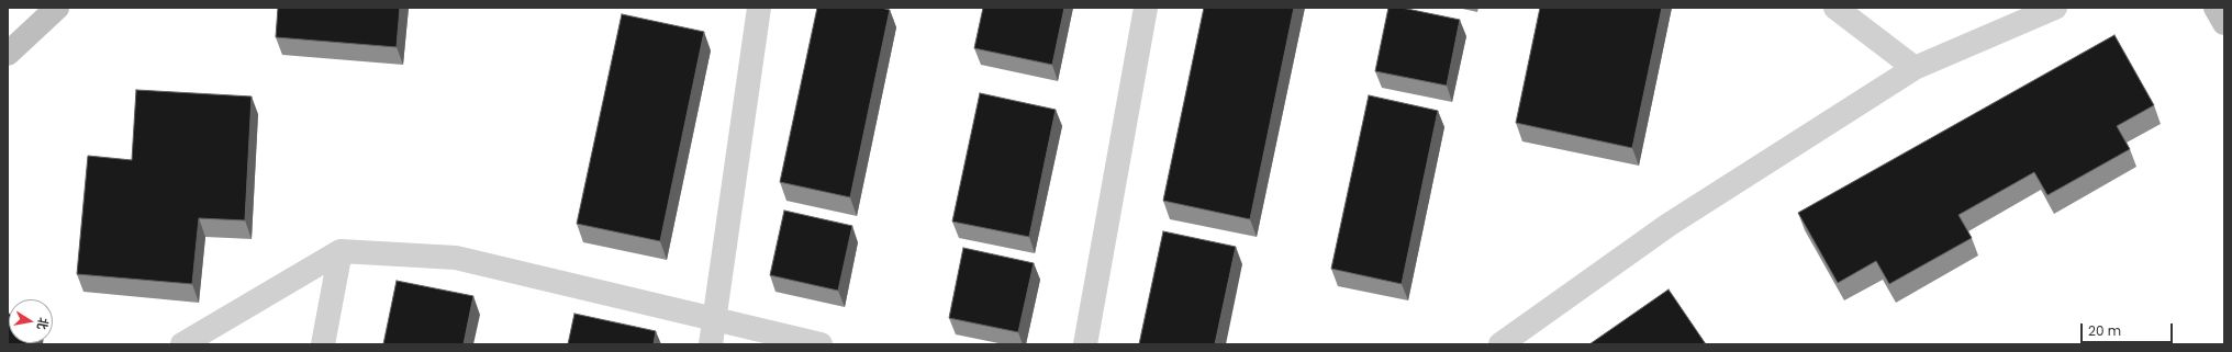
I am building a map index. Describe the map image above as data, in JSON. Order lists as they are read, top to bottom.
{
  "scale_bar": "20 m",
  "north": "right"
}
